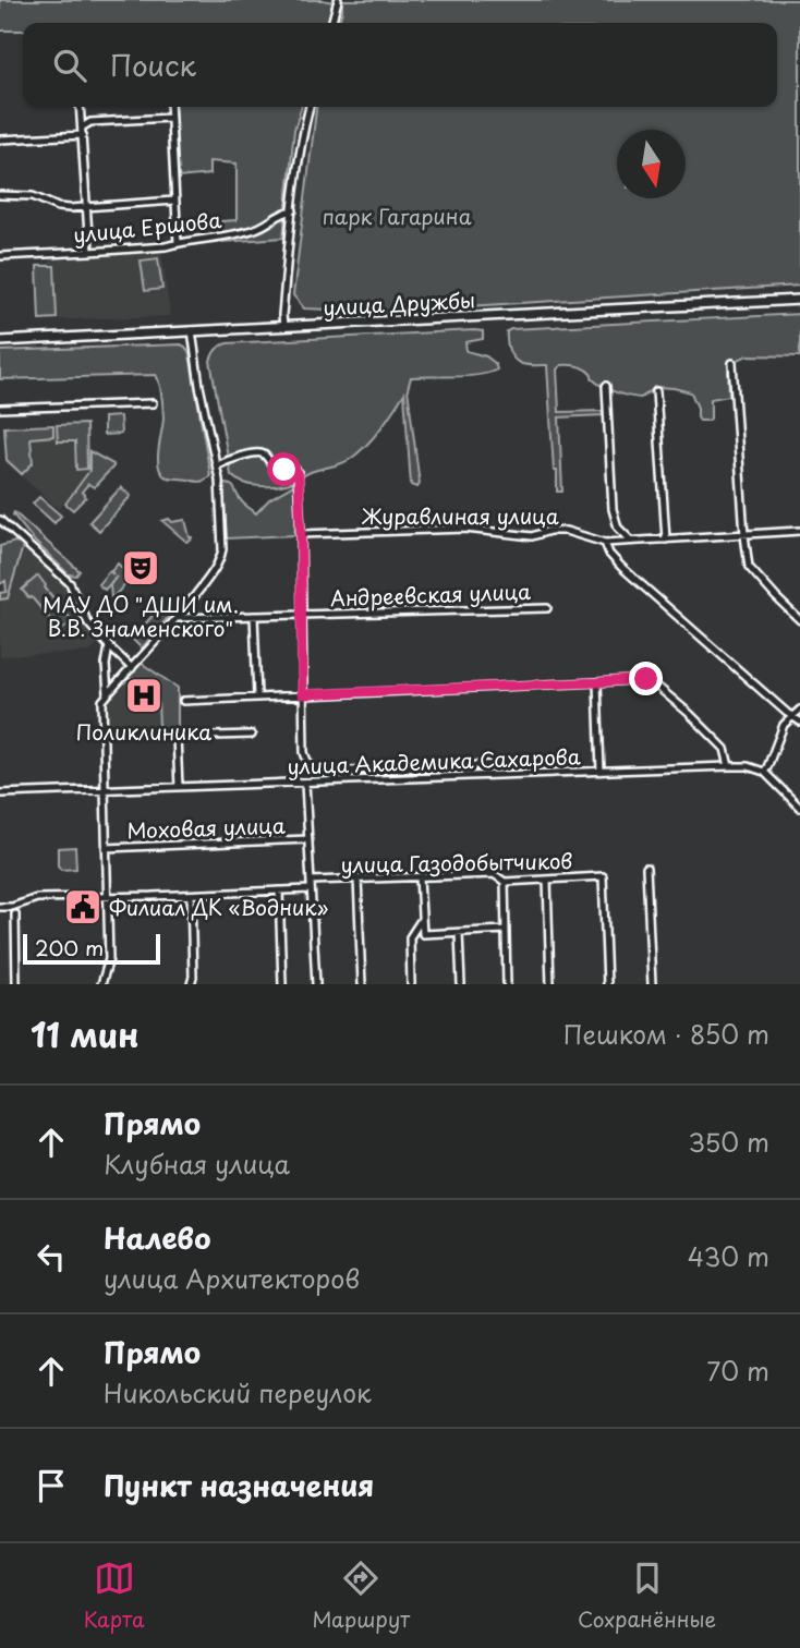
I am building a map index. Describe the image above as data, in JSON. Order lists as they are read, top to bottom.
{
  "streets": {
    "main road": ["улица Дружбы"],
    "street": [
      "улица Ершова",
      "Журавлиная улица",
      "Андреевская улица",
      "улица Академика Сахарова",
      "Моховая улица",
      "улица Газодобытчиков"
    ]
  },
  "parks": ["парк Гагарина"],
  "places": {
    "theatre": ["МАУ ДО \"ДШИ им. В.В. Знаменского\""],
    "hospital": ["Поликлиника"],
    "public building": ["Филиал ДК «Водник»"]
  },
  "scale_bar": "200 m",
  "north": "bottom",
  "page": {
    "search": "Поиск",
    "scale": "200 m",
    "heading": ["11 мин", "Пешком · 850 m"],
    "list": [
      ["Прямо", "Клубная улица", "350 m"],
      ["Налево", "улица Архитекторов", "430 m"],
      ["Прямо", "Никольский переулок", "70 m"],
      "Пункт назначения"
    ],
    "nav": ["Карта", "Маршрут", "Сохранённые"]
  }
}
